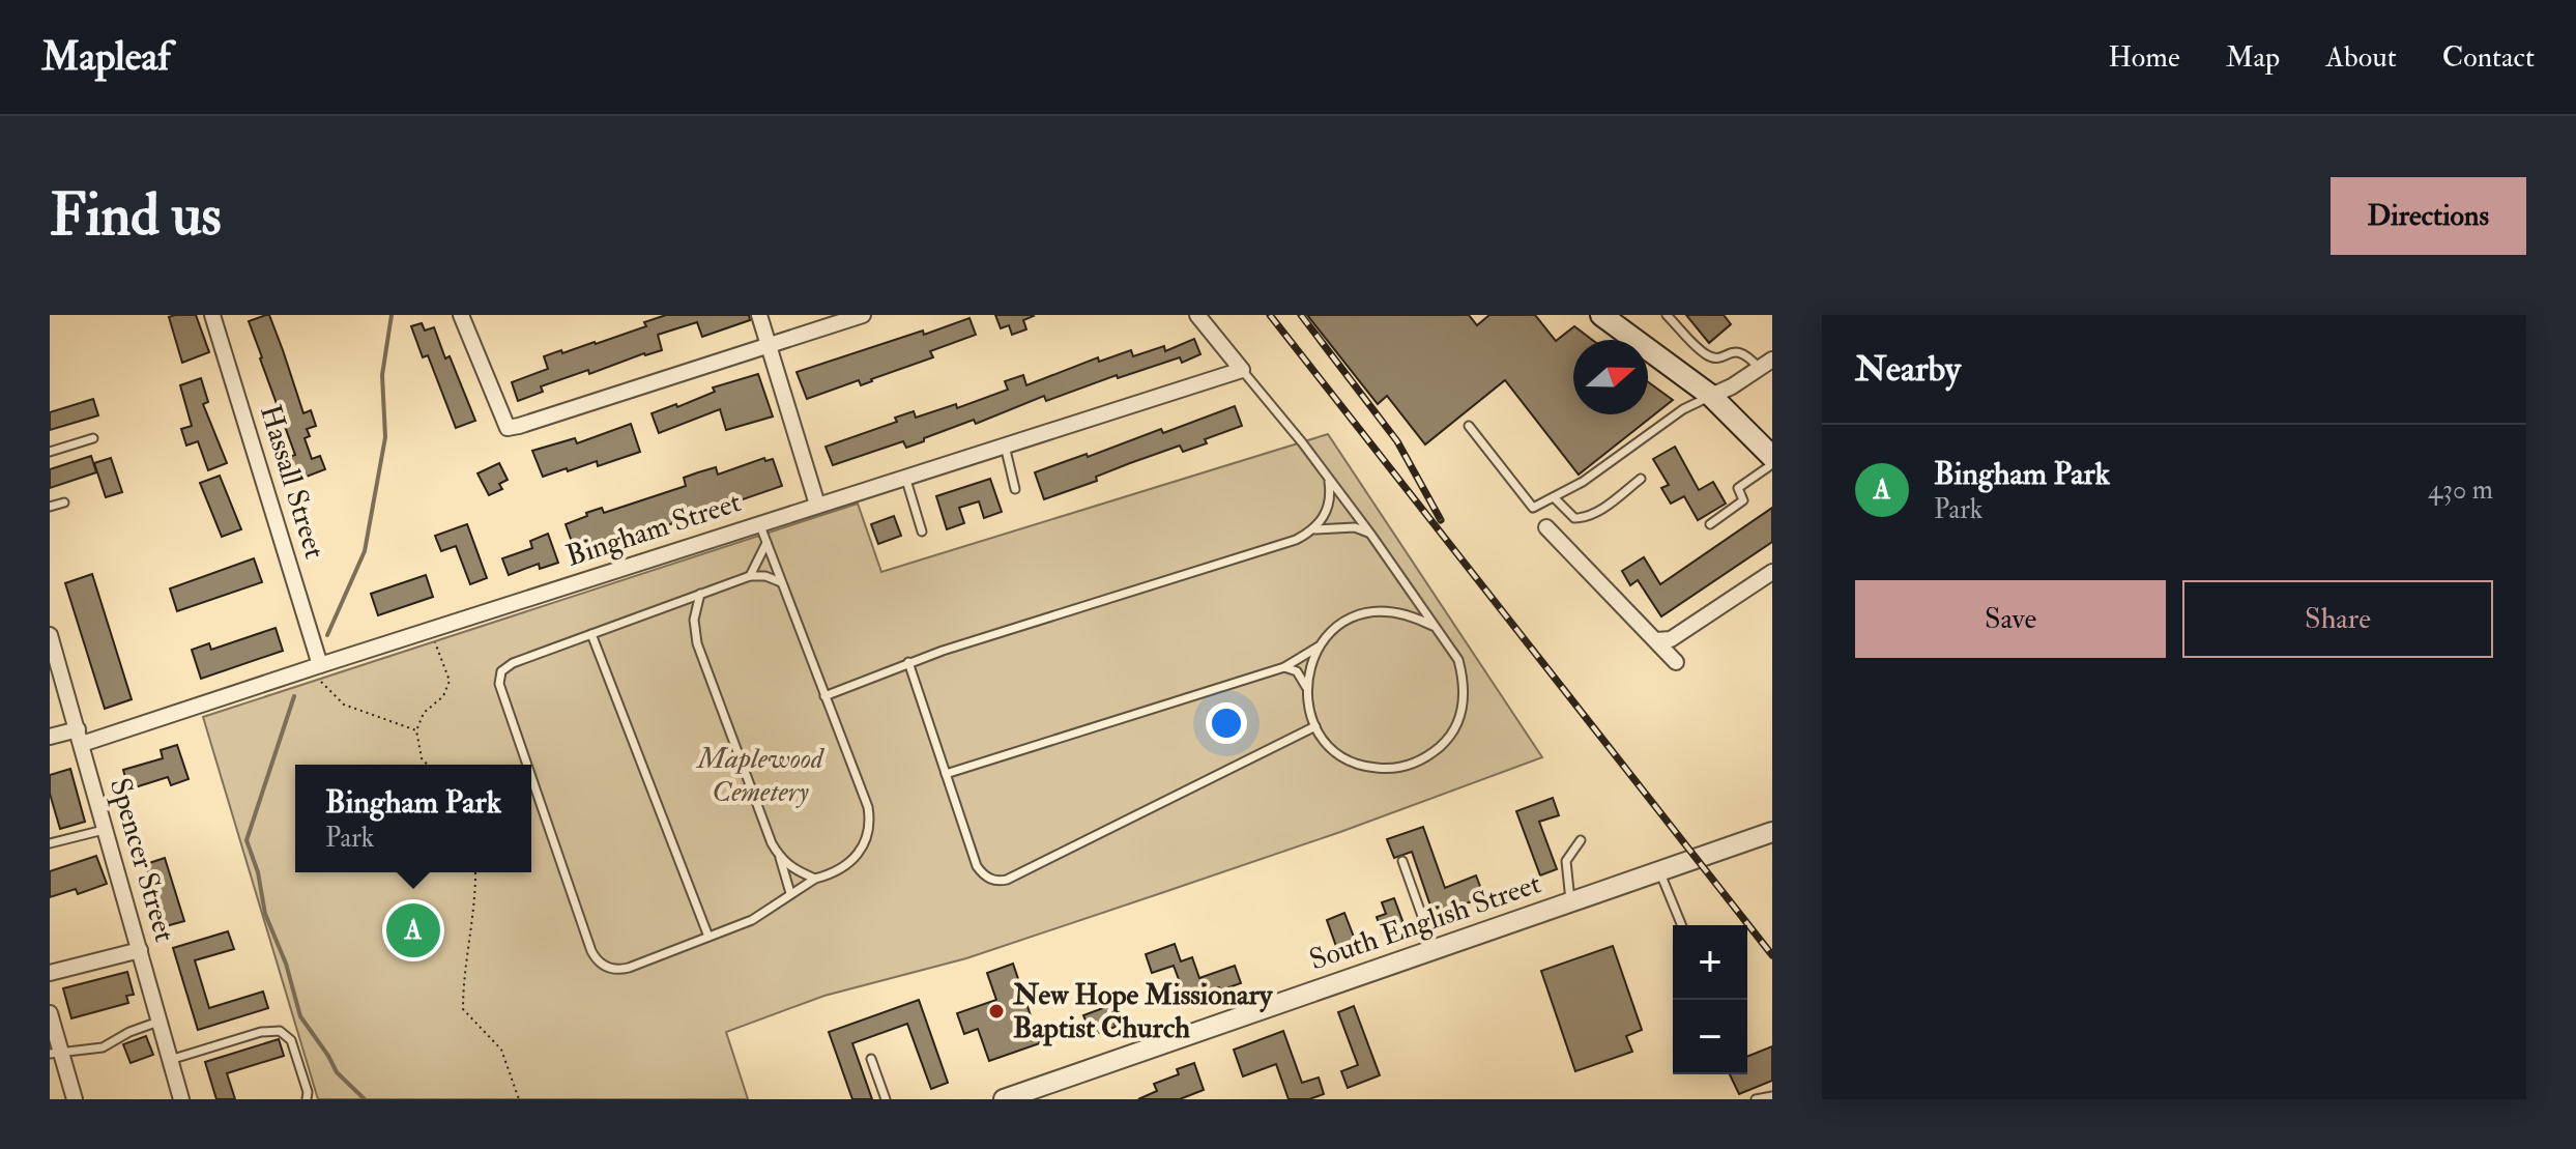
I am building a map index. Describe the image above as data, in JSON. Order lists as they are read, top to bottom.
{
  "streets": {
    "street": [
      "Hassall Street",
      "Bingham Street",
      "Spencer Street",
      "South English Street"
    ]
  },
  "crossings": [
    ["Hassall Street", "Bingham Street"],
    ["Bingham Street", "Spencer Street"]
  ],
  "parks": ["Maplewood Cemetery"],
  "places": ["New Hope Missionary Baptist Church"],
  "north": "right",
  "page": {
    "header": "Mapleaf",
    "nav": [
      "Home",
      "Map",
      "About",
      "Contact"
    ],
    "buttons": [
      "Directions",
      ["Save", "Share"]
    ],
    "title": "Find us",
    "heading": "Nearby",
    "list": [
      {
        "mark": "A",
        "name": "Bingham Park",
        "note": "Park",
        "value": "430 m"
      }
    ],
    "popup": ["Bingham Park", "Park"],
    "pins": "A",
    "map_buttons": ["+", "−"]
  }
}
